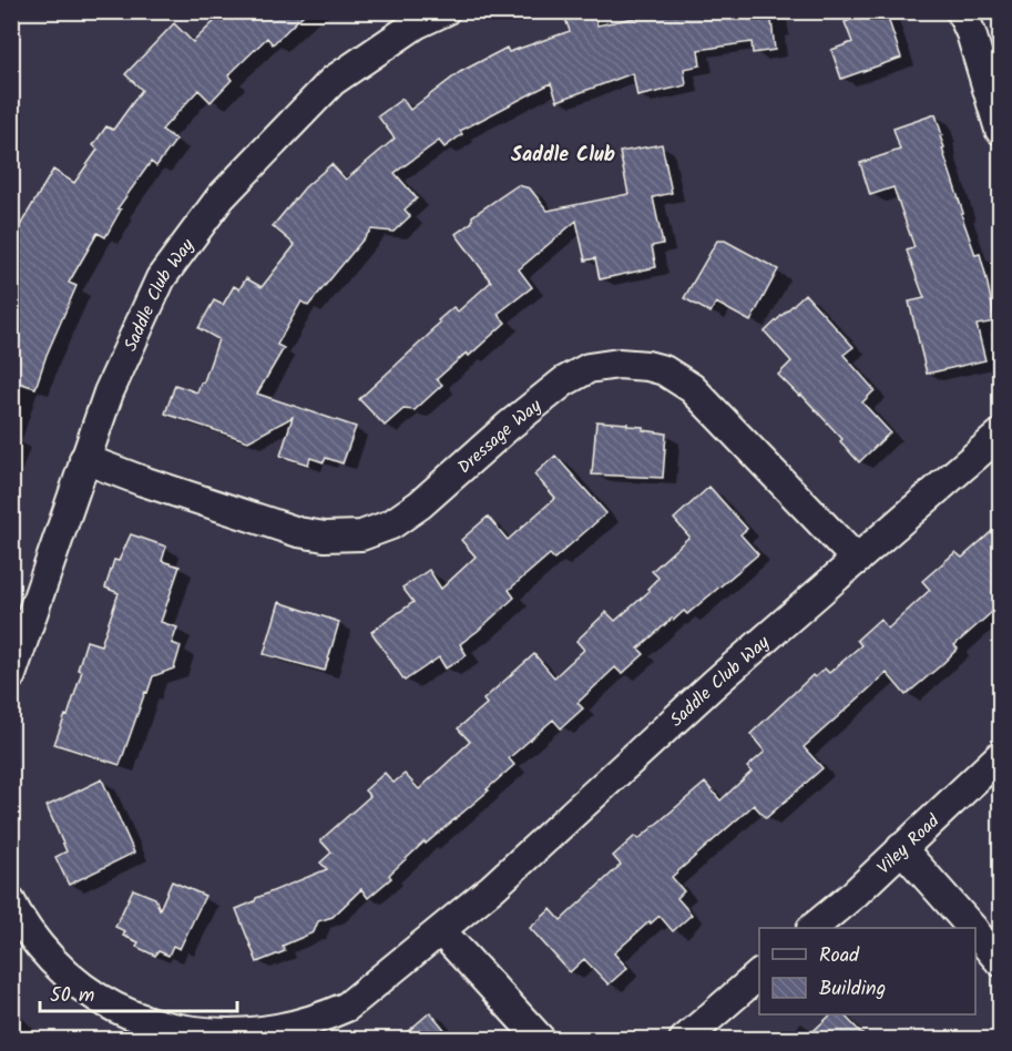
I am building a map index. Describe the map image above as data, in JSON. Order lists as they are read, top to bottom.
{
  "streets": {
    "street": ["Saddle Club Way", "Dressage Way", "Viley Road"]
  },
  "crossings": [
    ["Saddle Club Way", "Dressage Way"]
  ],
  "districts": ["Saddle Club"],
  "legend": ["Road", "Building"],
  "scale_bar": "50 m"
}
